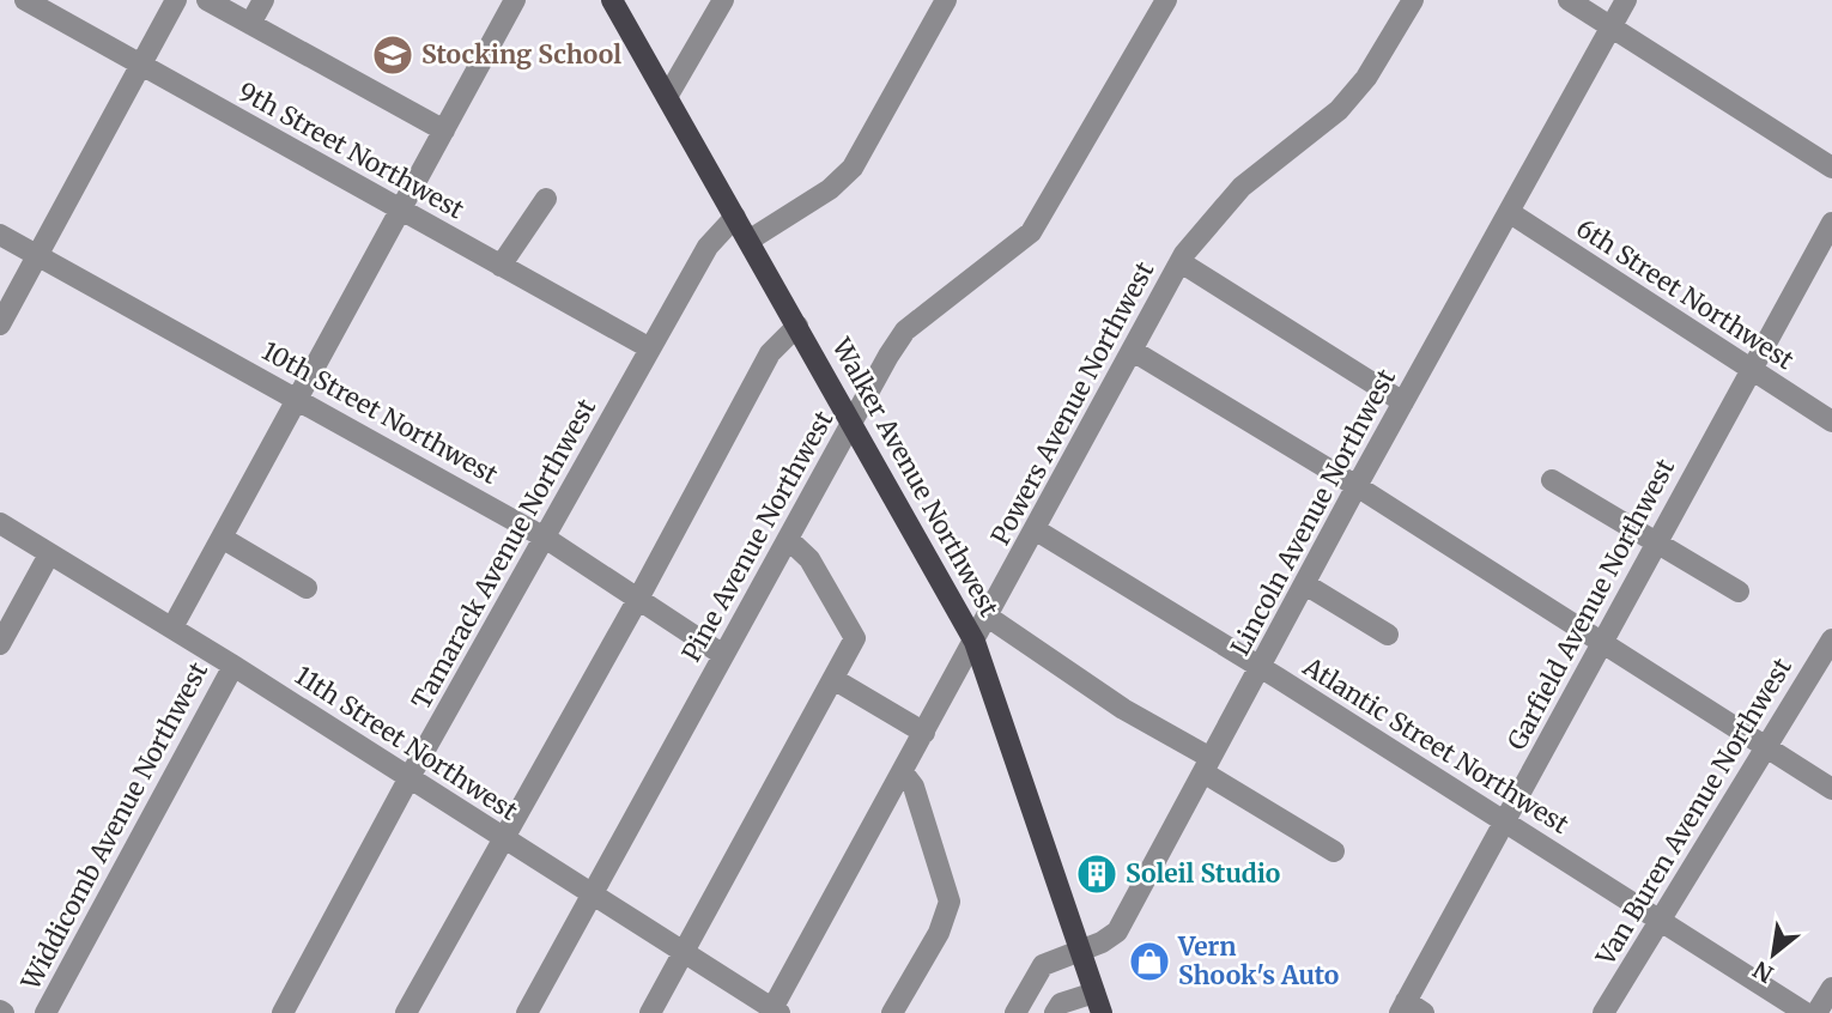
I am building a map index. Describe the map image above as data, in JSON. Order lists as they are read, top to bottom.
{
  "streets": {
    "main road": ["Walker Avenue Northwest"],
    "street": [
      "9th Street Northwest",
      "6th Street Northwest",
      "Powers Avenue Northwest",
      "10th Street Northwest",
      "Lincoln Avenue Northwest",
      "Pine Avenue Northwest",
      "Tamarack Avenue Northwest",
      "Garfield Avenue Northwest",
      "11th Street Northwest",
      "Atlantic Street Northwest",
      "Van Buren Avenue Northwest",
      "Widdicomb Avenue Northwest"
    ]
  },
  "crossings": [
    ["9th Street Northwest", "Tamarack Avenue Northwest"],
    ["6th Street Northwest", "Lincoln Avenue Northwest"],
    ["6th Street Northwest", "Garfield Avenue Northwest"],
    ["Powers Avenue Northwest", "Walker Avenue Northwest"],
    ["Powers Avenue Northwest", "11th Street Northwest"],
    ["Powers Avenue Northwest", "Atlantic Street Northwest"],
    ["10th Street Northwest", "Pine Avenue Northwest"],
    ["10th Street Northwest", "Tamarack Avenue Northwest"],
    ["Walker Avenue Northwest", "Lincoln Avenue Northwest"],
    ["Walker Avenue Northwest", "Pine Avenue Northwest"],
    ["Walker Avenue Northwest", "Tamarack Avenue Northwest"],
    ["Lincoln Avenue Northwest", "Atlantic Street Northwest"],
    ["Pine Avenue Northwest", "11th Street Northwest"],
    ["Tamarack Avenue Northwest", "11th Street Northwest"],
    ["Garfield Avenue Northwest", "Atlantic Street Northwest"],
    ["11th Street Northwest", "Widdicomb Avenue Northwest"],
    ["Atlantic Street Northwest", "Van Buren Avenue Northwest"]
  ],
  "places": {
    "school or university": ["Stocking School"],
    "building": ["Soleil Studio"],
    "shop": ["Vern Shook's Auto"]
  },
  "north": "bottom left"
}
